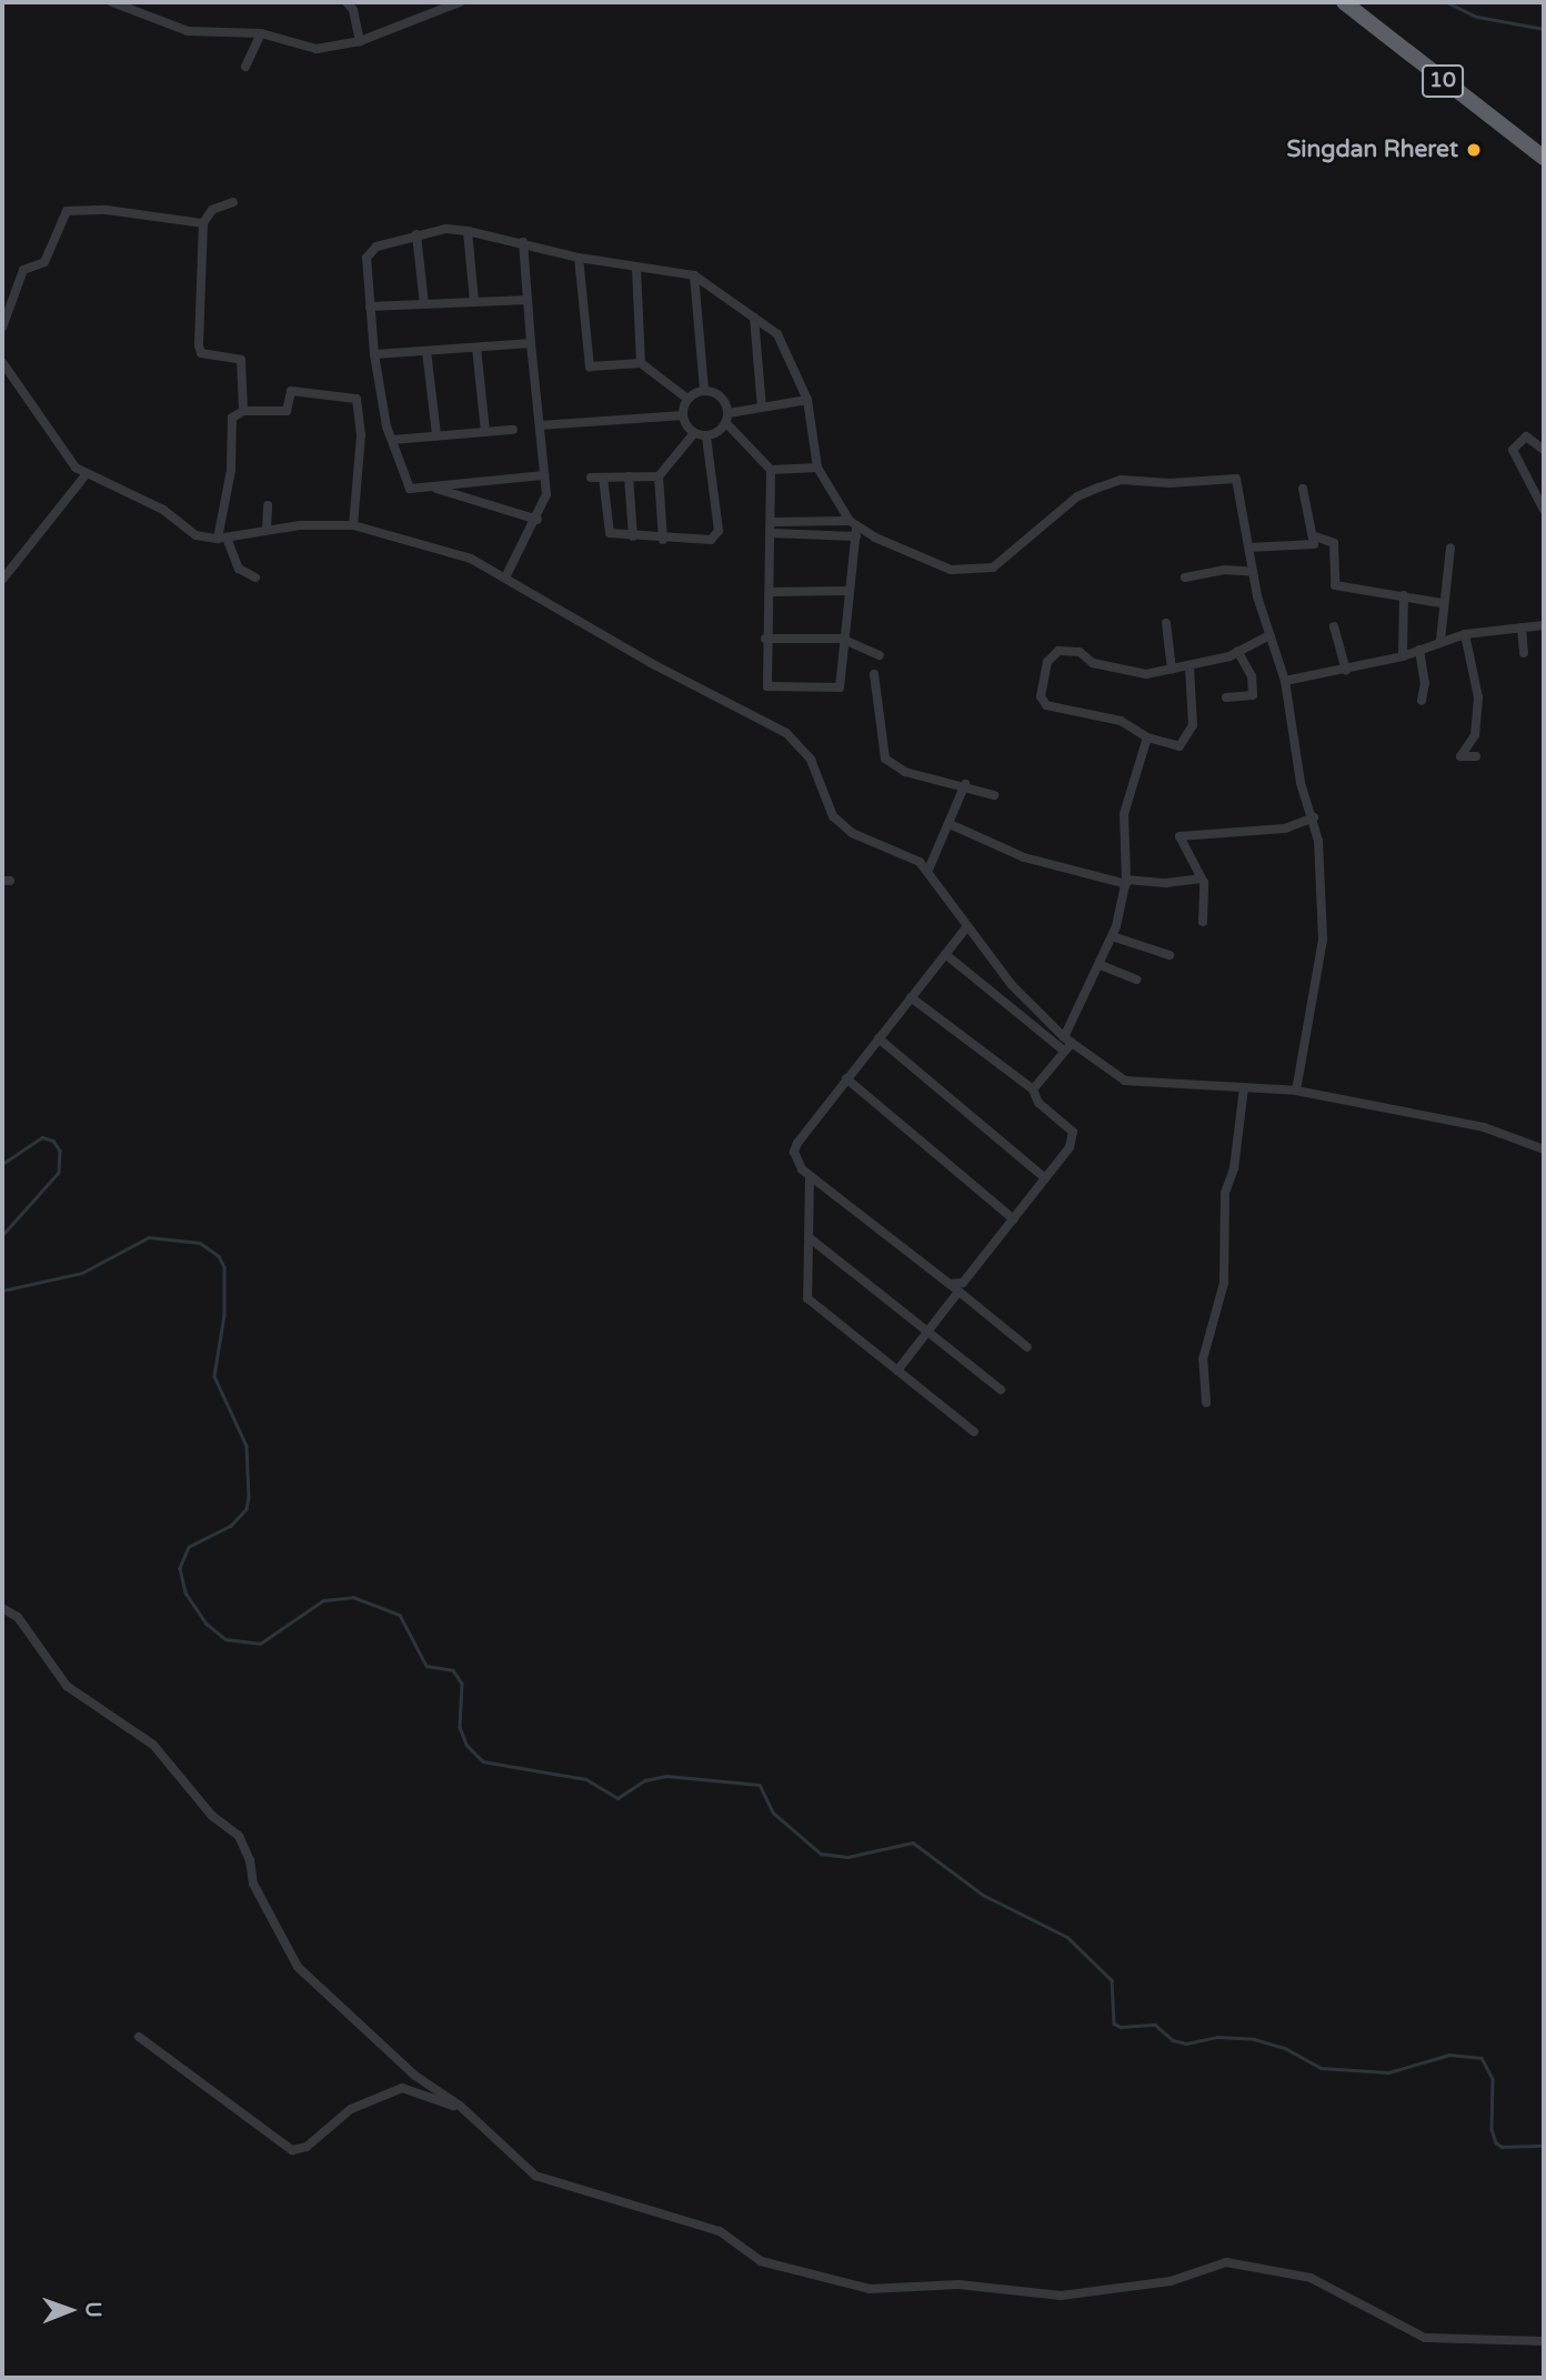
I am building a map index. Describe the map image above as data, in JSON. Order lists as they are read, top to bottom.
{
  "streets": {
    "highway": ["10"]
  },
  "places": ["Singdan Rheret"],
  "north": "right"
}
